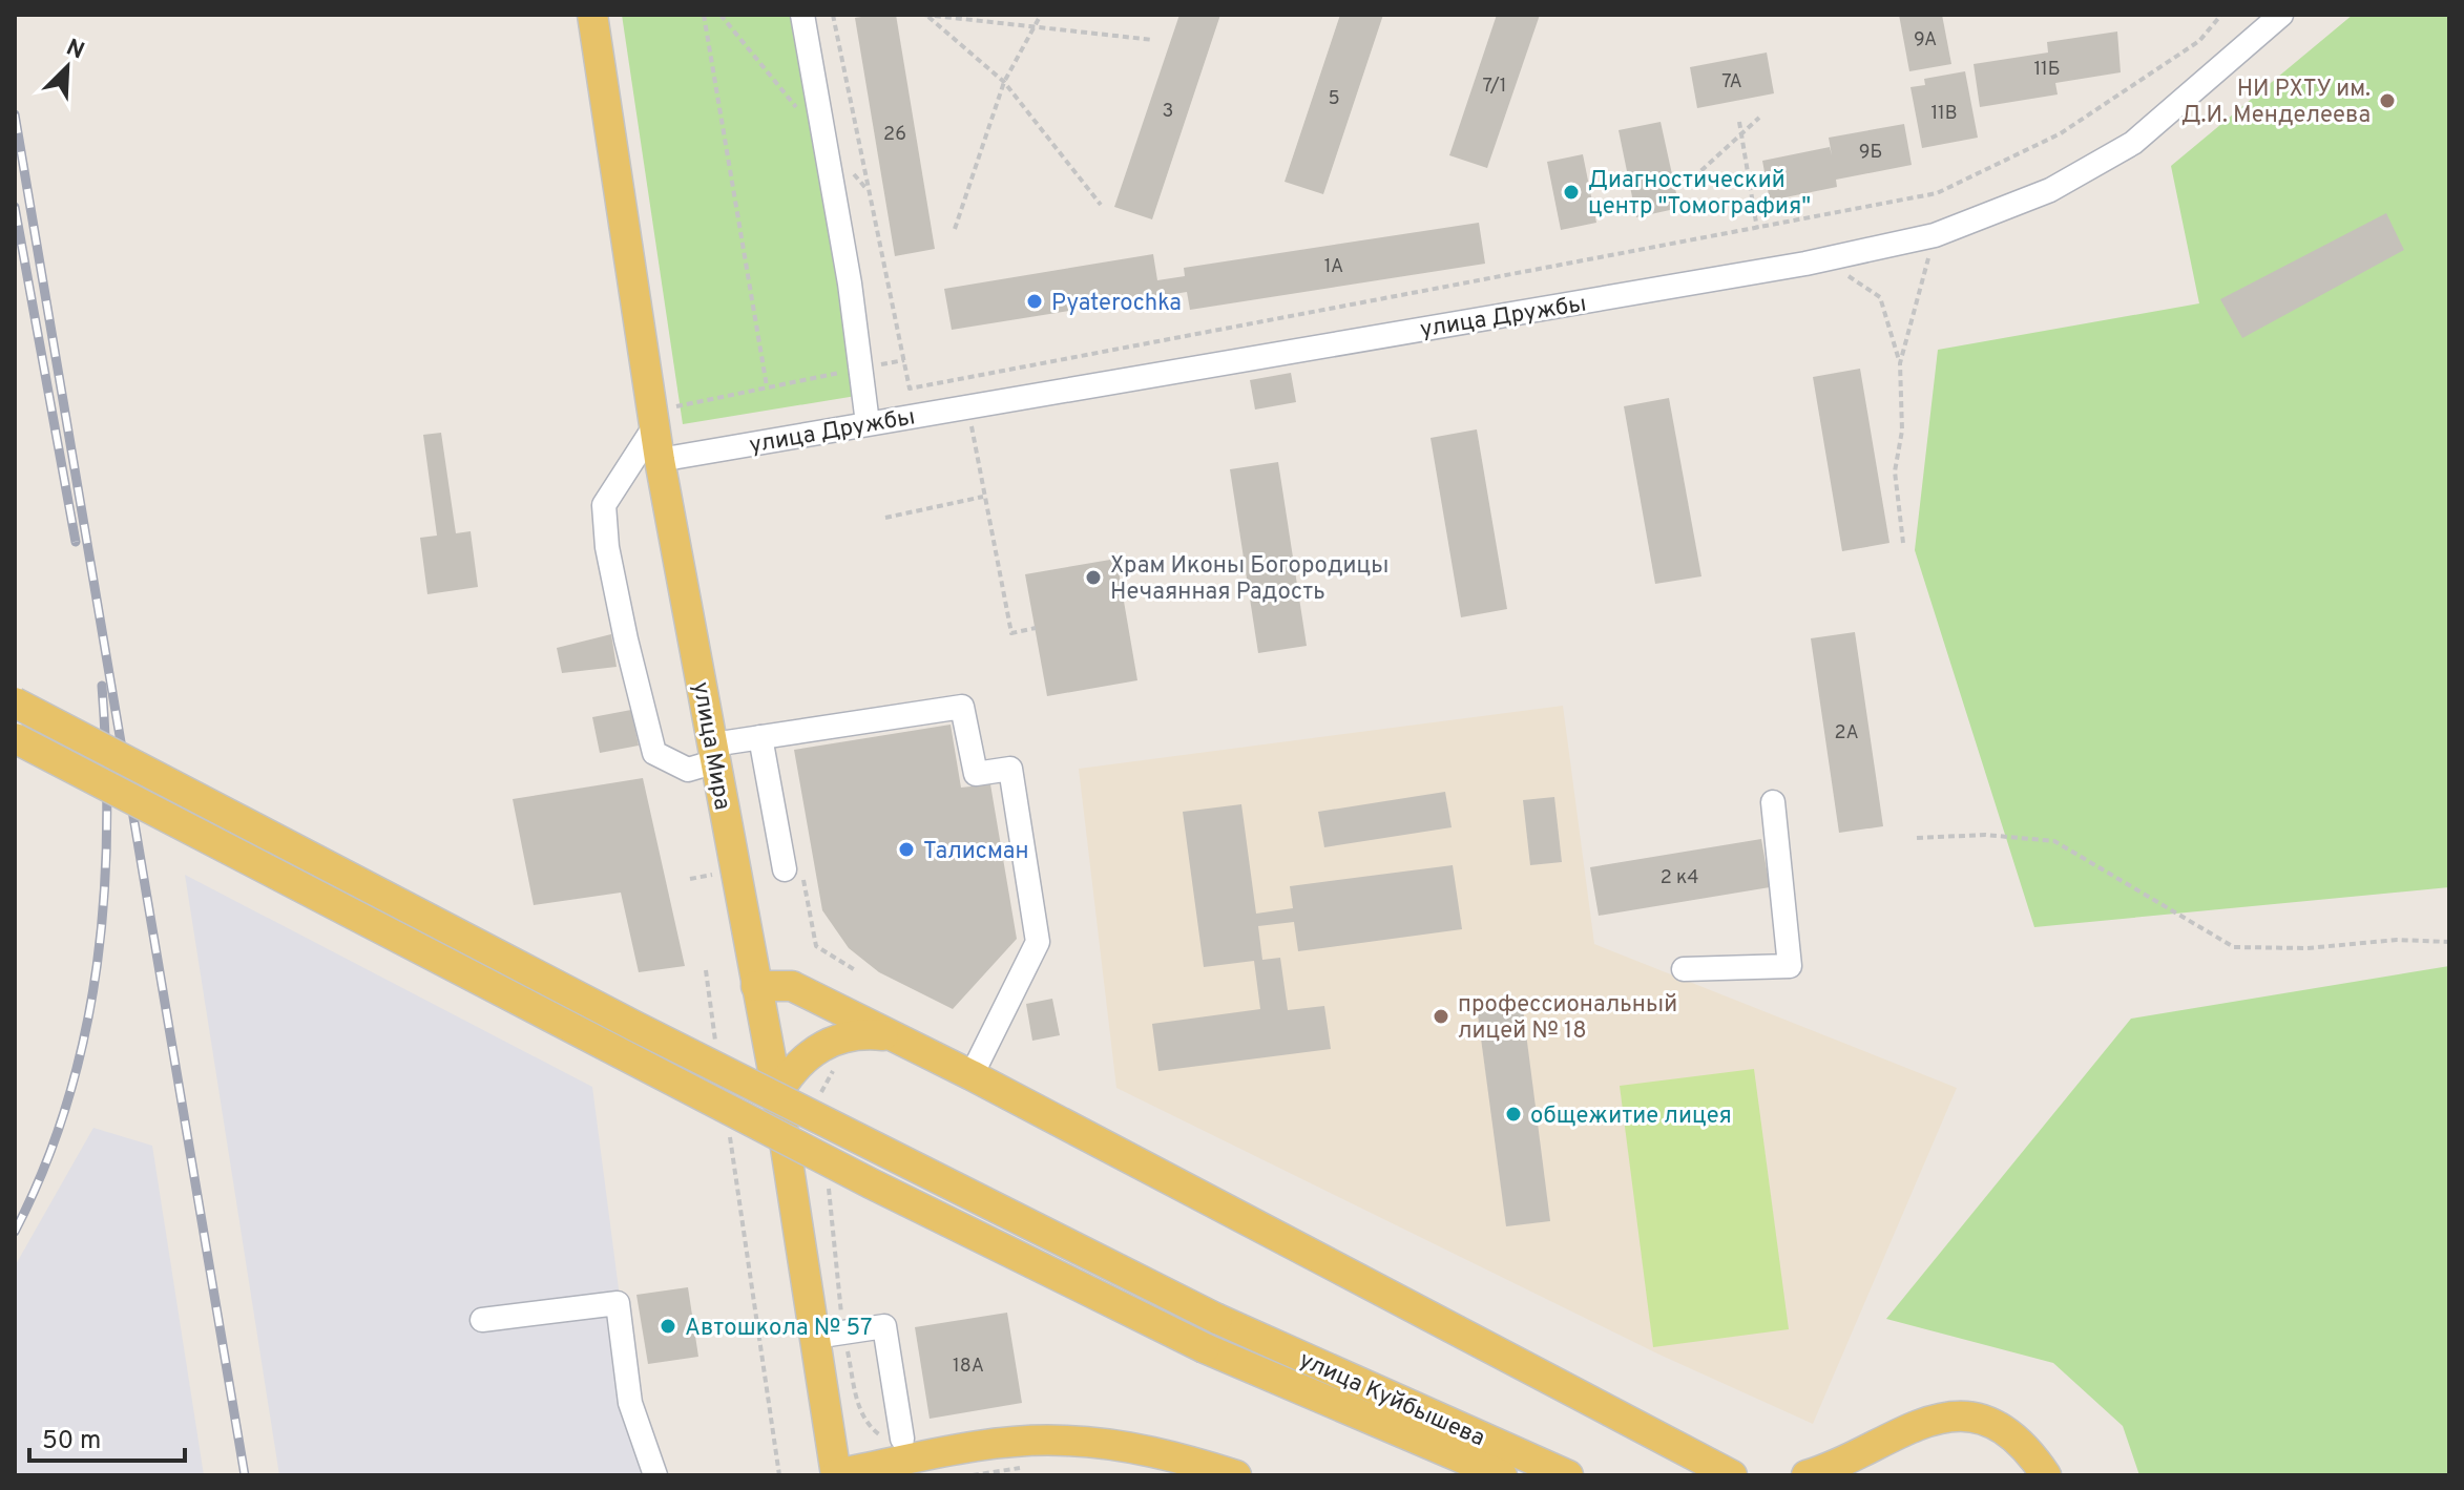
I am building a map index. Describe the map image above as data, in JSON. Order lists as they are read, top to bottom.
{
  "streets": {
    "main road": ["улица Мира", "улица Куйбышева"],
    "street": ["улица Дружбы"]
  },
  "crossings": [
    ["улица Дружбы", "улица Мира"]
  ],
  "places": [
    "НИ РХТУ им. Д.И. Менделеева",
    "Диагностический центр \"Томография\"",
    "Pyaterochka",
    "Храм Иконы Богородицы Нечаянная Радость",
    "Талисман",
    "профессиональный лицей № 18",
    "общежитие лицея",
    "Автошкола № 57"
  ],
  "house_numbers": [
    "9А",
    "11Б",
    "7А",
    "7/1",
    "5",
    "3",
    "11В",
    "26",
    "9Б",
    "1А",
    "2А",
    "2 к4",
    "18А"
  ],
  "scale_bar": "50 m",
  "north": "top right"
}
